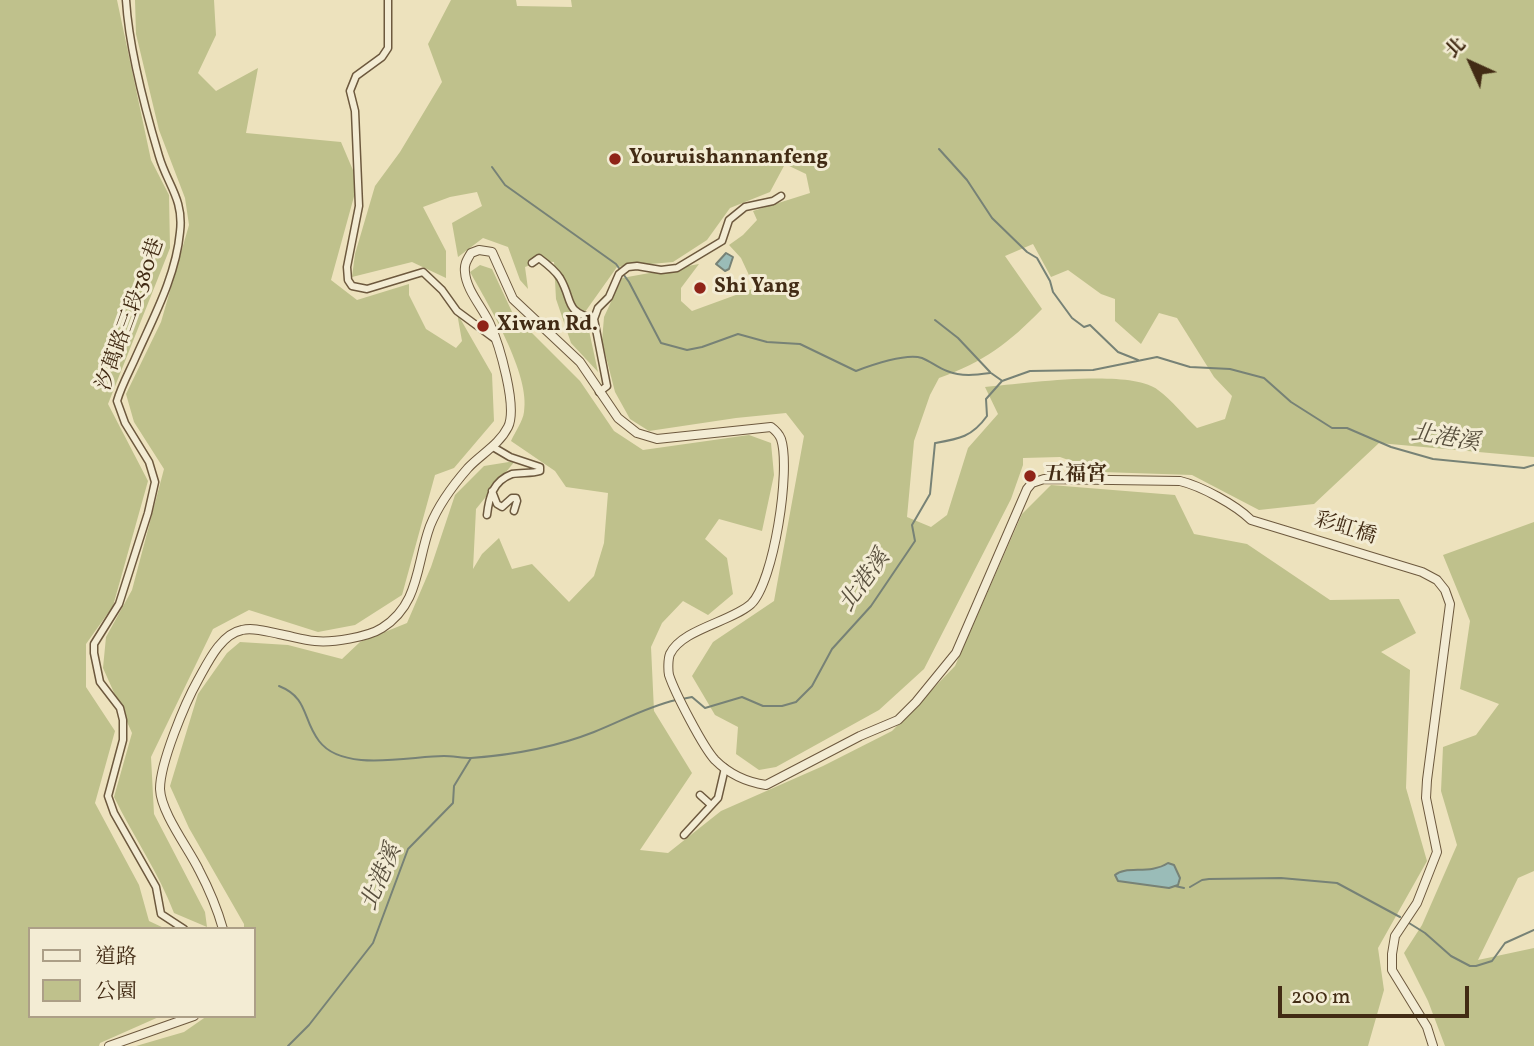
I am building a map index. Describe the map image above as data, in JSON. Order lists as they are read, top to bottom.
{
  "streets": {
    "street": ["汐萬路三段380巷", "彩虹橋"]
  },
  "water": ["北港溪"],
  "places": [
    "Youruishannanfeng",
    "Shi Yang",
    "Xiwan Rd.",
    "五福宮"
  ],
  "legend": ["道路", "公園"],
  "scale_bar": "200 m",
  "north": "top left"
}
